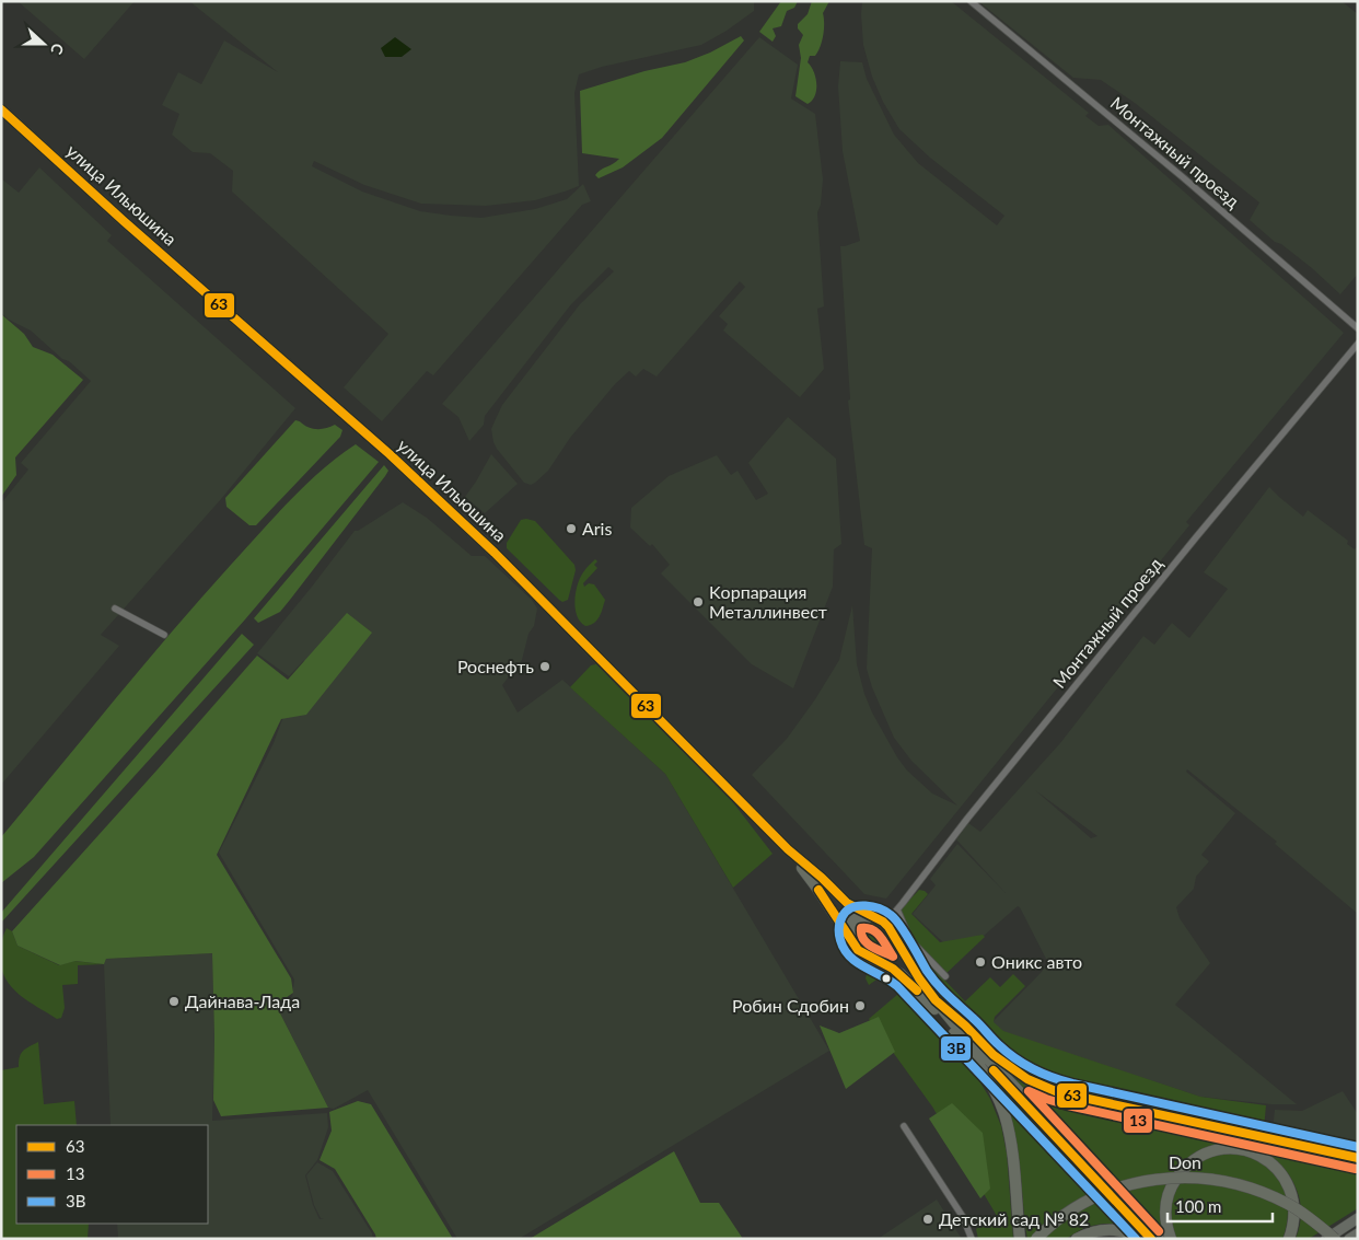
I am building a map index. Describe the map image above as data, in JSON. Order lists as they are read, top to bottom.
{
  "streets": {
    "highway": ["улица Ильюшина", "Don"],
    "street": ["Монтажный проезд"]
  },
  "places": [
    "Aris",
    "Kорпарация Металлинвест",
    "Роснефть",
    "Оникс авто",
    "Дайнава-Лада",
    "Робин Сдобин",
    "Детский сад № 82"
  ],
  "lines": ["transit line 63", "transit line 3В", "transit line 13"],
  "legend": ["63", "13", "3В"],
  "scale_bar": "100 m",
  "north": "right"
}
